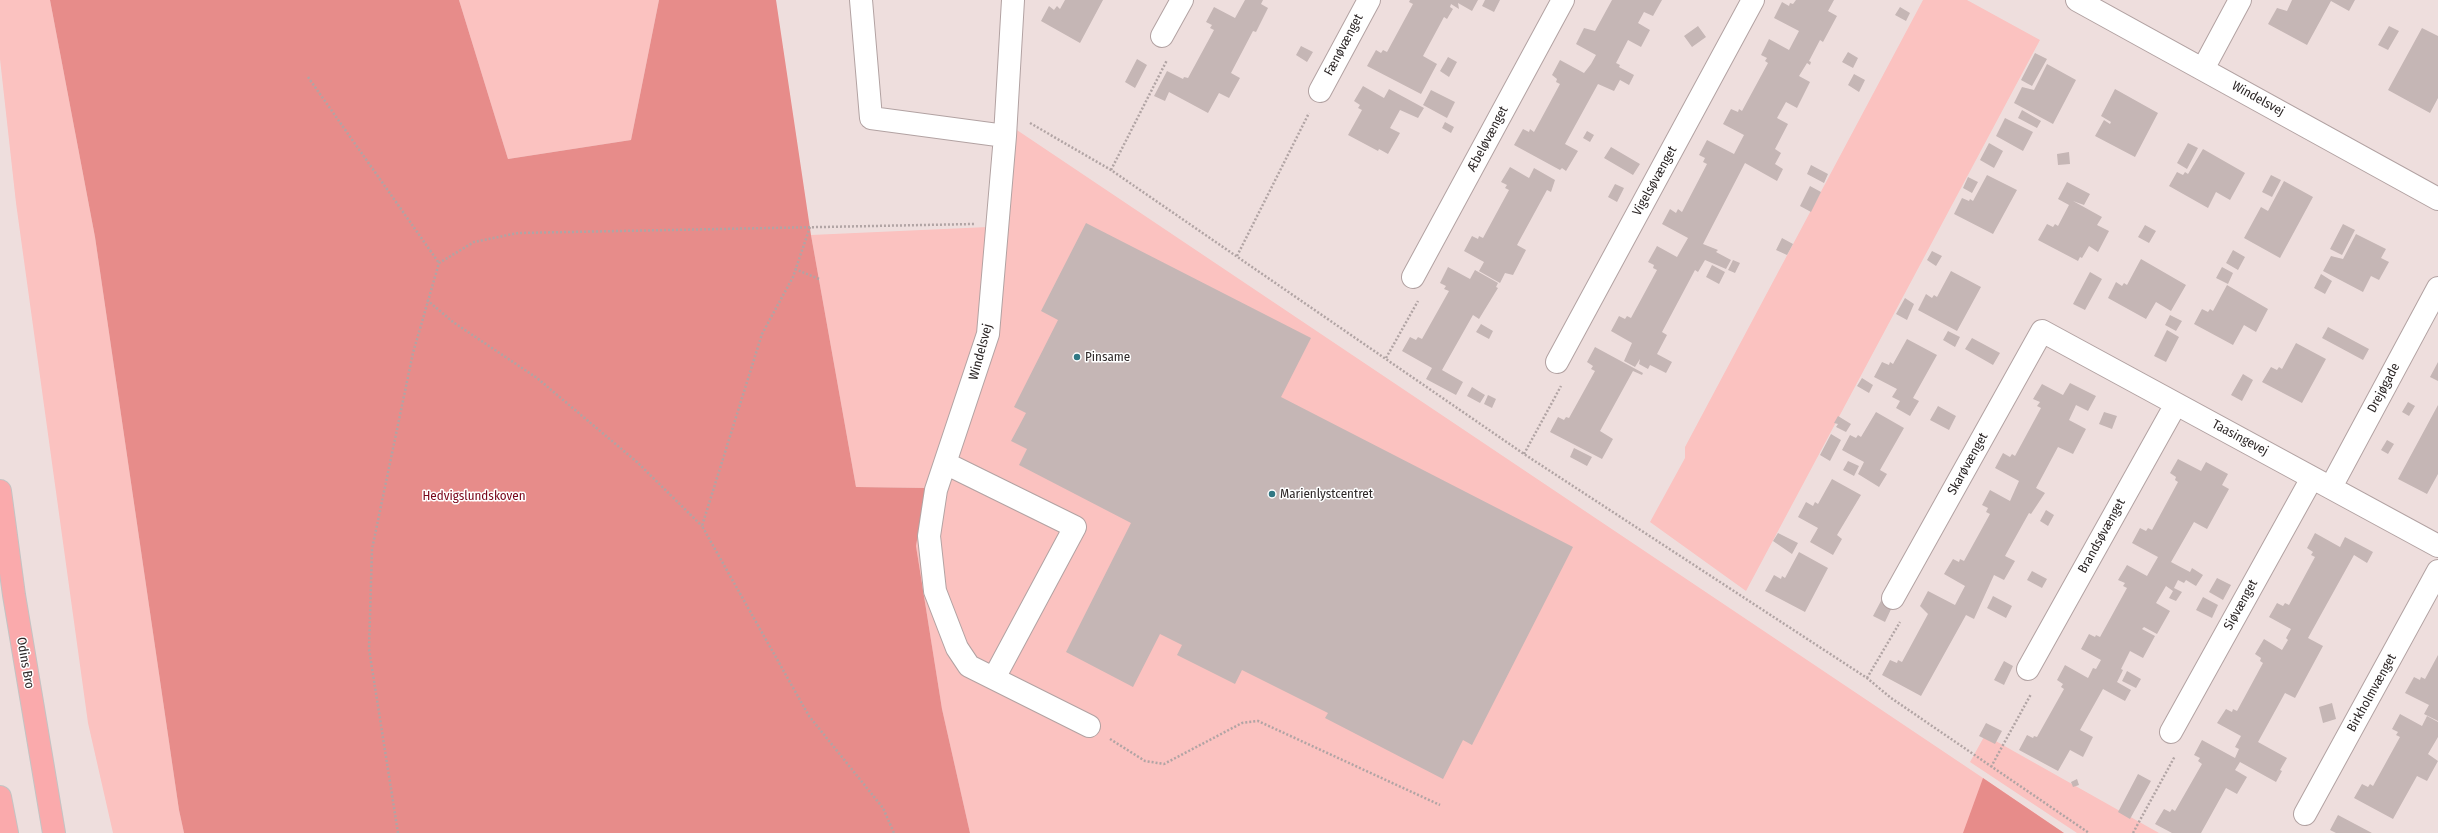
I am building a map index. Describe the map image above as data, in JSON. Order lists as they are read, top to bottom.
{
  "streets": {
    "main road": ["Odins Bro"],
    "street": [
      "Fænøvænget",
      "Windelsvej",
      "Æbeløvænget",
      "Vigelsøvænget",
      "Drejøgade",
      "Taasingevej",
      "Skarøvænget",
      "Brandsøvænget",
      "Siøvænget",
      "Birkholmvænget"
    ]
  },
  "crossings": [
    ["Drejøgade", "Taasingevej"],
    ["Drejøgade", "Siøvænget"],
    ["Taasingevej", "Skarøvænget"],
    ["Taasingevej", "Brandsøvænget"],
    ["Taasingevej", "Siøvænget"]
  ],
  "parks": ["Hedvigslundskoven"],
  "places": ["Pinsame", "Marienlystcentret"]
}
